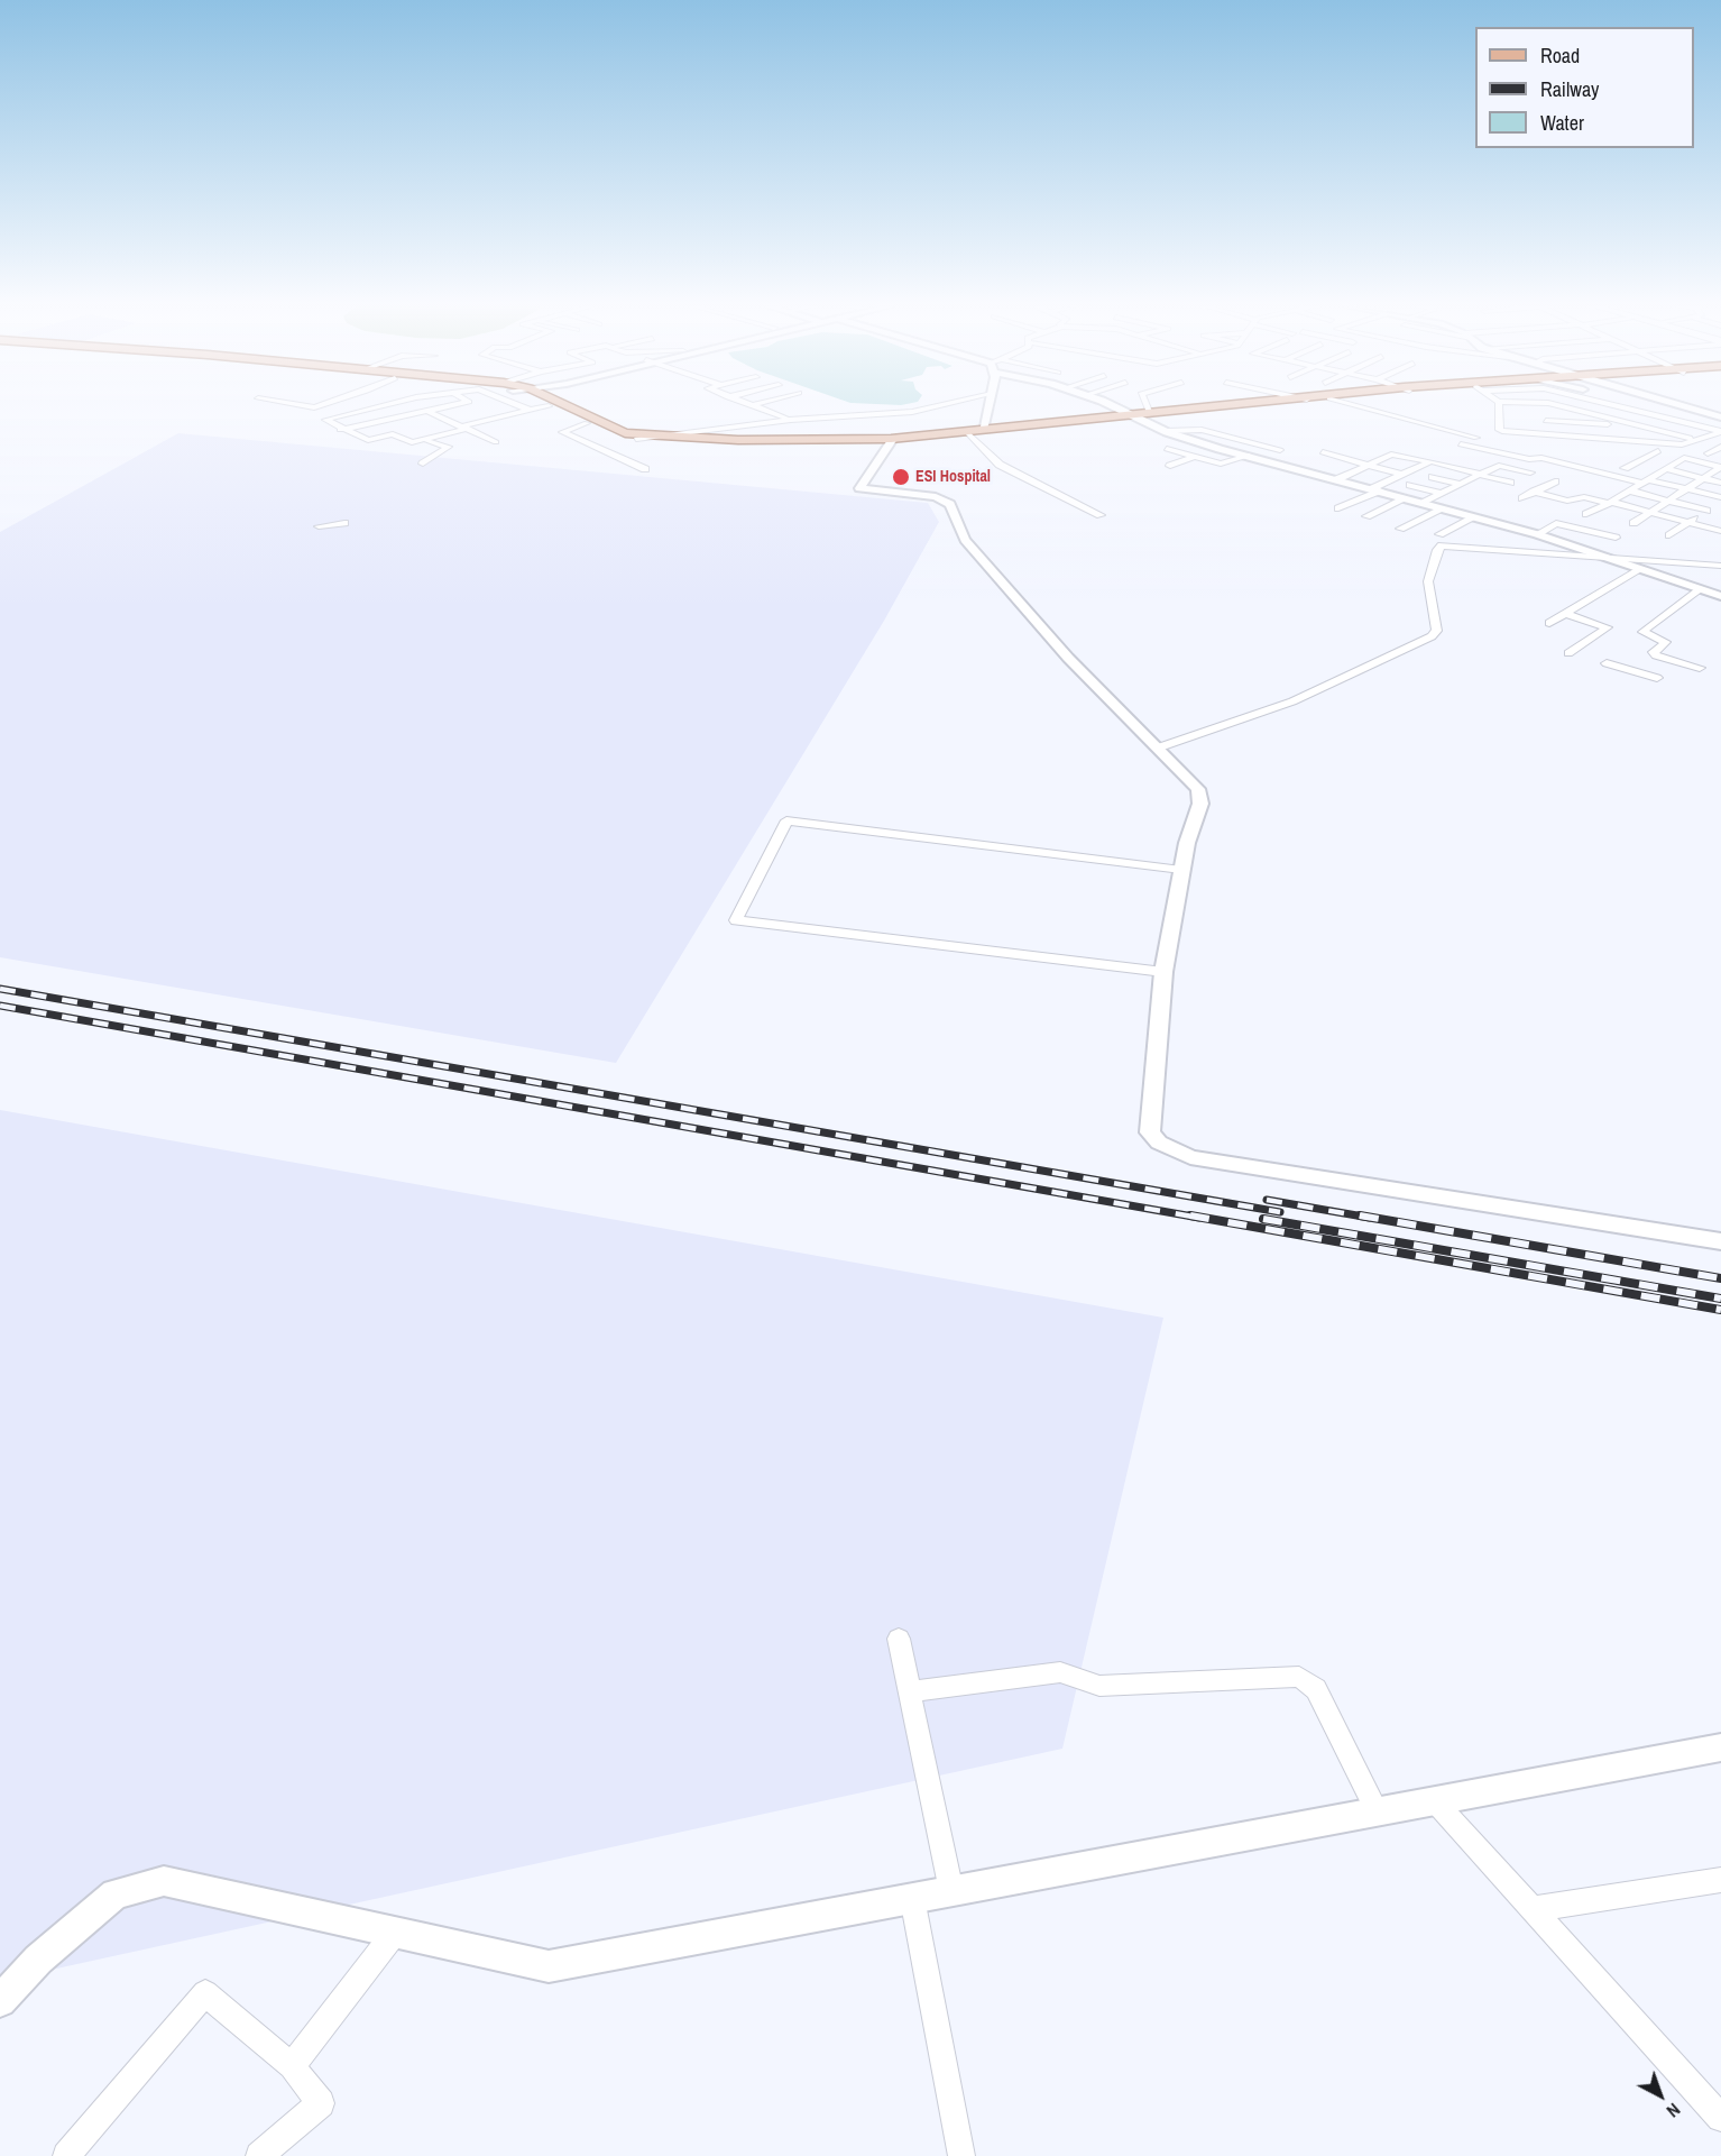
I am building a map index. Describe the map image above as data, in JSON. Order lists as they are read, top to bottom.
{
  "places": ["ESI Hospital"],
  "legend": ["Road", "Railway", "Water"],
  "north": "bottom right"
}
